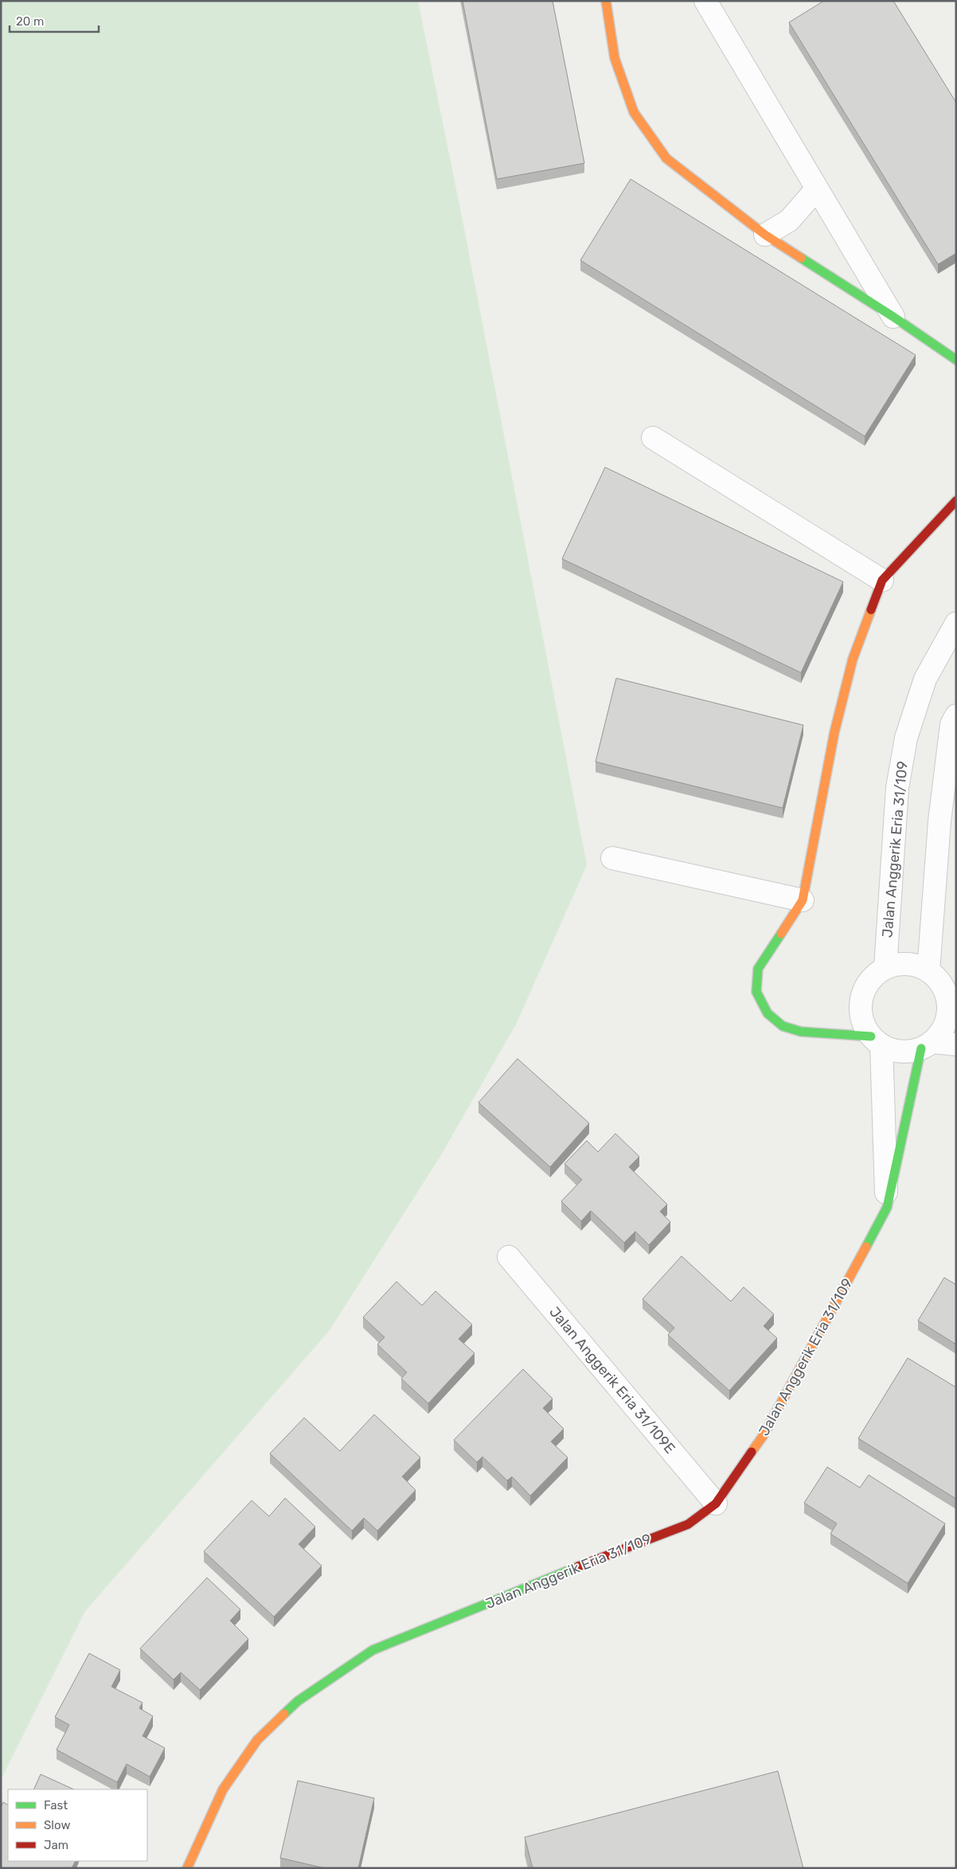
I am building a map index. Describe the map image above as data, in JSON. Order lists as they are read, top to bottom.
{
  "streets": {
    "street": ["Jalan Anggerik Eria 31/109", "Jalan Anggerik Eria 31/109E"]
  },
  "crossings": [
    ["Jalan Anggerik Eria 31/109", "Jalan Anggerik Eria 31/109E"]
  ],
  "legend": ["Fast", "Slow", "Jam"],
  "scale_bar": "20 m"
}
